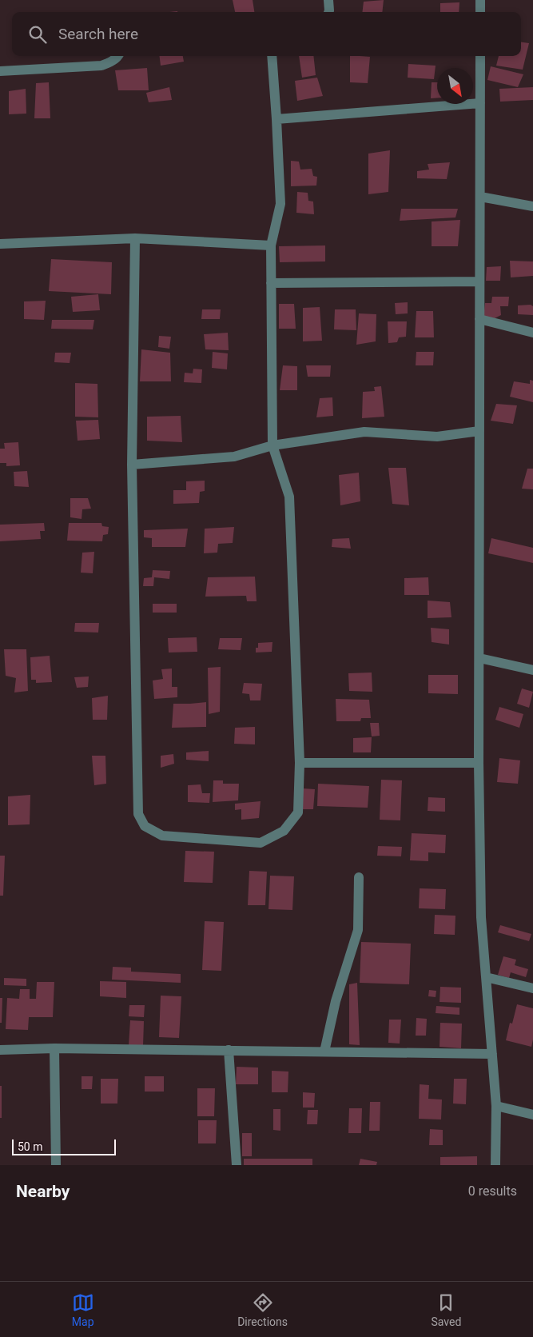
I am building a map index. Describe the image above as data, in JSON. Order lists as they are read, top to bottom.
{
  "scale_bar": "50 m",
  "north": "bottom right",
  "page": {
    "search": "Search here",
    "scale": "50 m",
    "heading": ["Nearby", "0 results"],
    "nav": ["Map", "Directions", "Saved"]
  }
}
